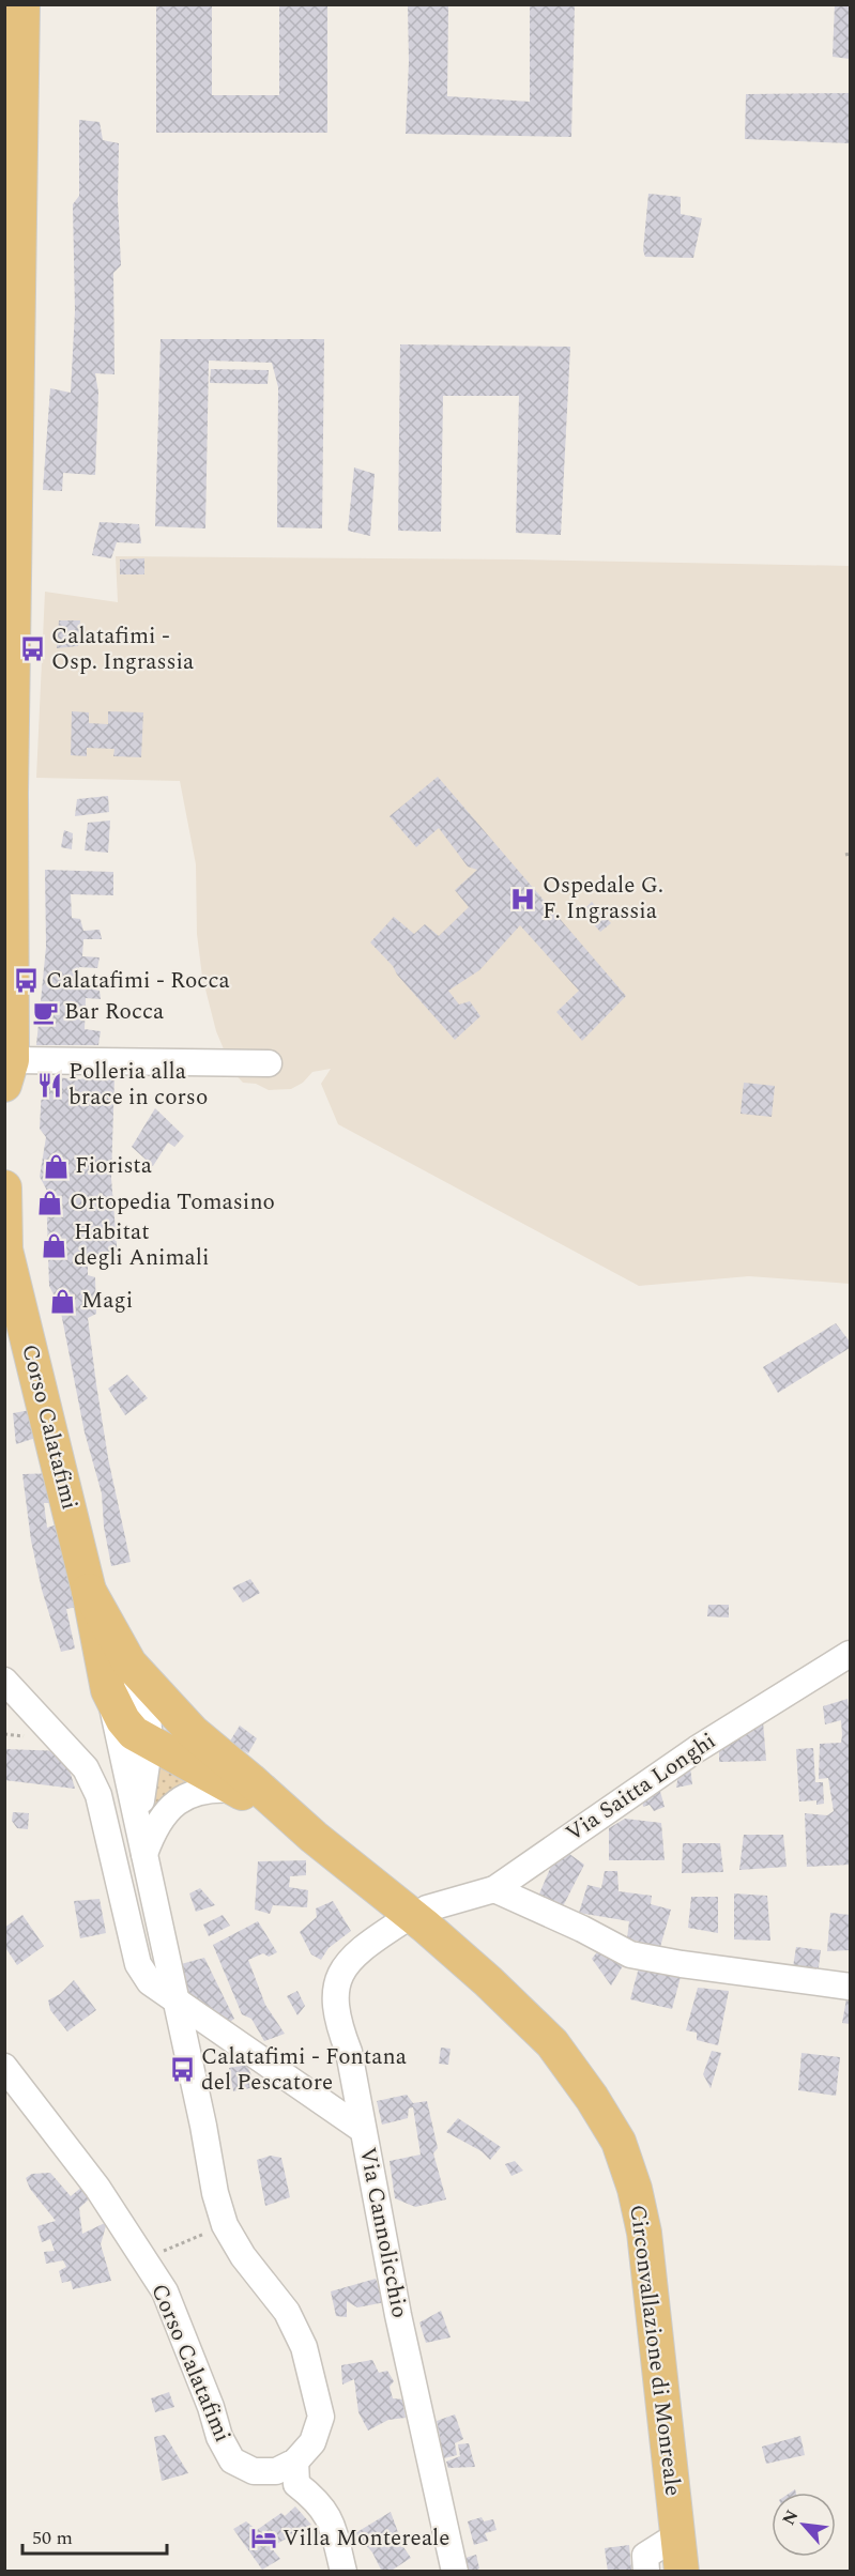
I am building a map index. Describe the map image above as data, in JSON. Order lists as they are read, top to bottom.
{
  "streets": {
    "main road": ["Corso Calatafimi", "Circonvallazione di Monreale"],
    "street": ["Via Saitta Longhi", "Via Cannolicchio"]
  },
  "places": {
    "bus stop": ["Calatafimi - Osp. Ingrassia", "Calatafimi - Rocca", "Calatafimi - Fontana del Pescatore"],
    "hospital": ["Ospedale G. F. Ingrassia"],
    "cafe": ["Bar Rocca"],
    "restaurant": ["Polleria alla brace in corso"],
    "shop": [
      "Fiorista",
      "Ortopedia Tomasino",
      "Habitat degli Animali",
      "Magi"
    ],
    "hotel": ["Villa Montereale"]
  },
  "scale_bar": "50 m",
  "north": "top left"
}
